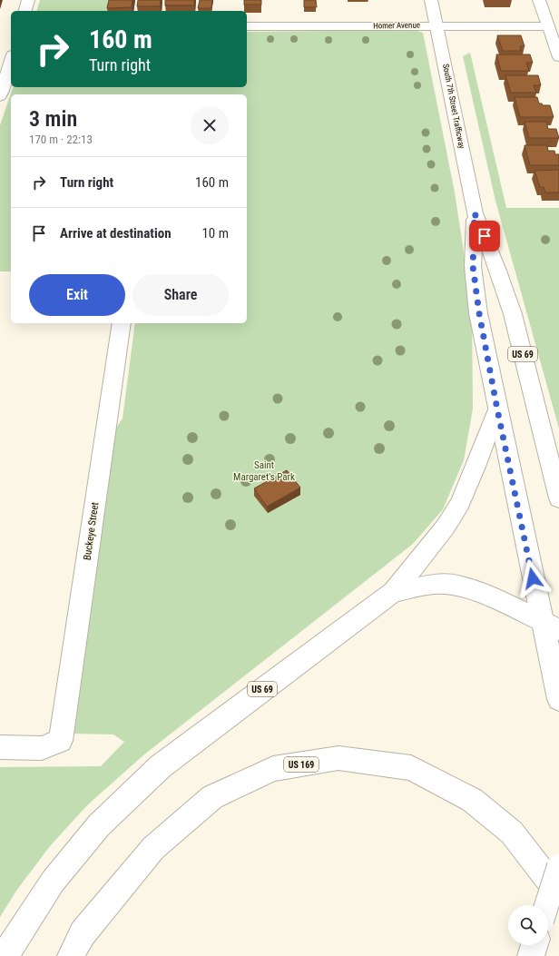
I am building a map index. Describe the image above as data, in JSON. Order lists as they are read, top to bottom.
{
  "streets": {
    "main road": [
      "Homer Avenue",
      "South 7th Street Trafficway",
      "US 69",
      "Buckeye Street",
      "US 169"
    ]
  },
  "crossings": [
    ["Homer Avenue", "South 7th Street Trafficway"],
    ["South 7th Street Trafficway", "US 69"]
  ],
  "parks": ["Saint Margaret's Park"],
  "page": {
    "turn": ["160 m", "Turn right"],
    "heading": ["3 min", "170 m · 22:13"],
    "list": [
      {
        "name": "Turn right",
        "value": "160 m"
      },
      {
        "name": "Arrive at destination",
        "value": "10 m"
      }
    ],
    "buttons": ["Exit", "Share"]
  }
}
